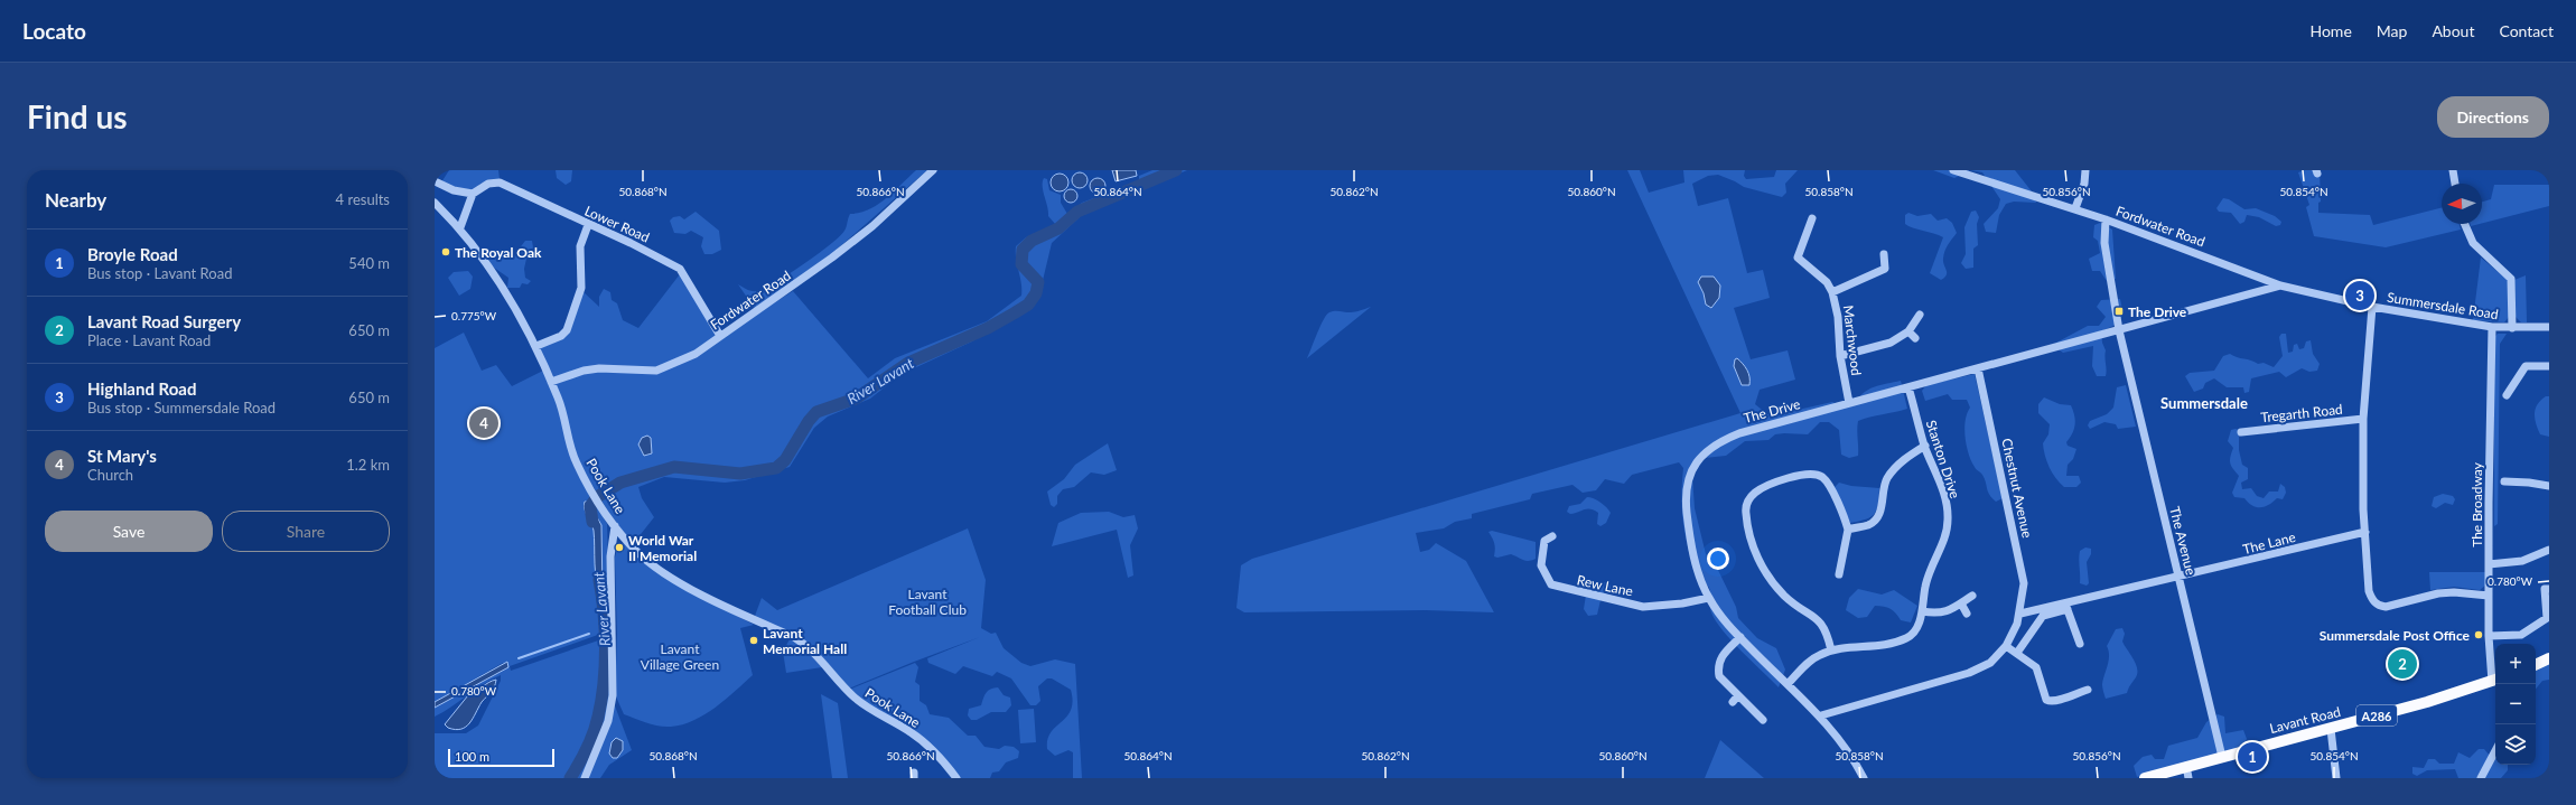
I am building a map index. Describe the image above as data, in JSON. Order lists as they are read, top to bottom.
{
  "streets": {
    "main road": ["A286", "Lavant Road"],
    "street": [
      "Lower Road",
      "Fordwater Road",
      "Summersdale Road",
      "Marchwood",
      "The Drive",
      "Tregarth Road",
      "Stanton Drive",
      "Pook Lane",
      "Chestnut Avenue",
      "The Broadway",
      "The Avenue",
      "The Lane",
      "Rew Lane"
    ]
  },
  "crossings": [
    ["Lower Road", "Fordwater Road"],
    ["Fordwater Road", "Summersdale Road"],
    ["Fordwater Road", "The Drive"],
    ["Fordwater Road", "Pook Lane"],
    ["Fordwater Road", "The Avenue"],
    ["Summersdale Road", "The Drive"],
    ["Summersdale Road", "The Broadway"],
    ["Marchwood", "The Drive"],
    ["The Drive", "Stanton Drive"],
    ["The Drive", "Chestnut Avenue"],
    ["The Drive", "The Avenue"],
    ["The Drive", "Rew Lane"],
    ["The Broadway", "Lavant Road"],
    ["The Avenue", "The Lane"],
    ["The Avenue", "Lavant Road"]
  ],
  "districts": ["Summersdale"],
  "water": ["River Lavant"],
  "parks": ["Lavant Football Club", "Lavant Village Green"],
  "places": {
    "other": [
      "The Royal Oak",
      "World War II Memorial",
      "Summersdale Post Office",
      "Lavant Memorial Hall"
    ],
    "transit": ["The Drive"]
  },
  "scale_bar": "100 m",
  "north": "left",
  "page": {
    "header": "Locato",
    "nav": [
      "Home",
      "Map",
      "About",
      "Contact"
    ],
    "buttons": [
      "Directions",
      ["Save", "Share"]
    ],
    "title": "Find us",
    "heading": ["Nearby", "4 results"],
    "list": [
      {
        "mark": "1",
        "name": "Broyle Road",
        "note": "Bus stop · Lavant Road",
        "value": "540 m"
      },
      {
        "mark": "2",
        "name": "Lavant Road Surgery",
        "note": "Place · Lavant Road",
        "value": "650 m"
      },
      {
        "mark": "3",
        "name": "Highland Road",
        "note": "Bus stop · Summersdale Road",
        "value": "650 m"
      },
      {
        "mark": "4",
        "name": "St Mary's",
        "note": "Church",
        "value": "1.2 km"
      }
    ],
    "pins": [
      "3",
      "4",
      "2",
      "1"
    ],
    "map_buttons": ["+", "−"],
    "scale": "100 m"
  },
  "coordinates": [
    "50.868°N",
    "50.866°N",
    "50.864°N",
    "50.862°N",
    "50.860°N",
    "50.858°N",
    "50.856°N",
    "50.854°N",
    "0.775°W",
    "0.780°W"
  ]
}
